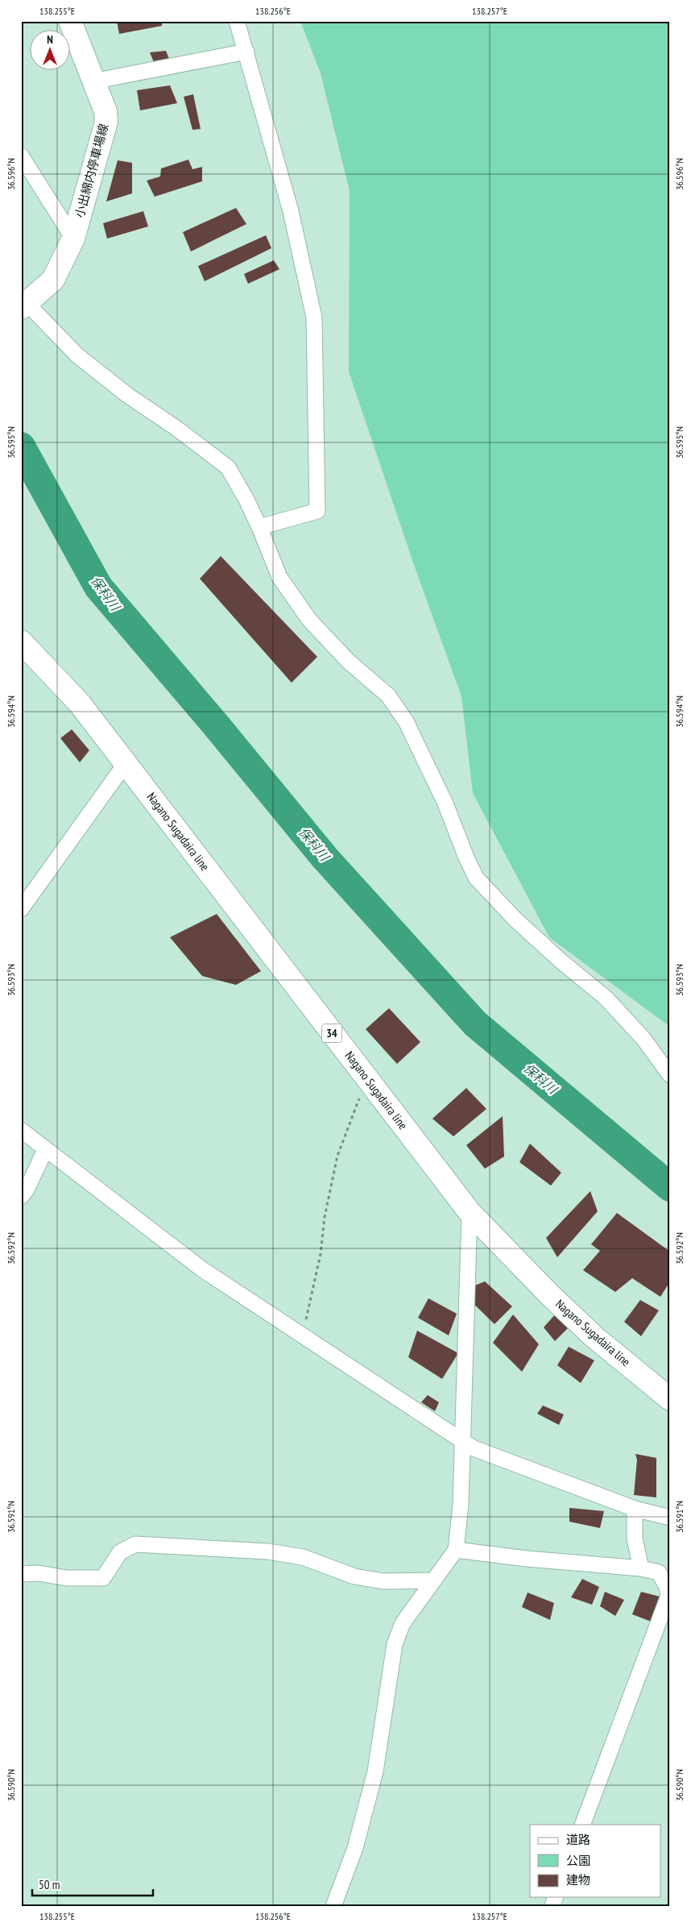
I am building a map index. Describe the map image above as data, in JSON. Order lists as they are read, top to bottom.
{
  "streets": {
    "main road": ["小出綿内停車場線", "Nagano Sugadaira line", "34"]
  },
  "water": ["保科川"],
  "legend": ["道路", "公園", "建物"],
  "scale_bar": "50 m",
  "north": "top",
  "coordinates": [
    "138.255°E",
    "138.256°E",
    "138.257°E",
    "36.596°N",
    "36.595°N",
    "36.594°N",
    "36.593°N",
    "36.592°N",
    "36.591°N",
    "36.590°N"
  ]
}
